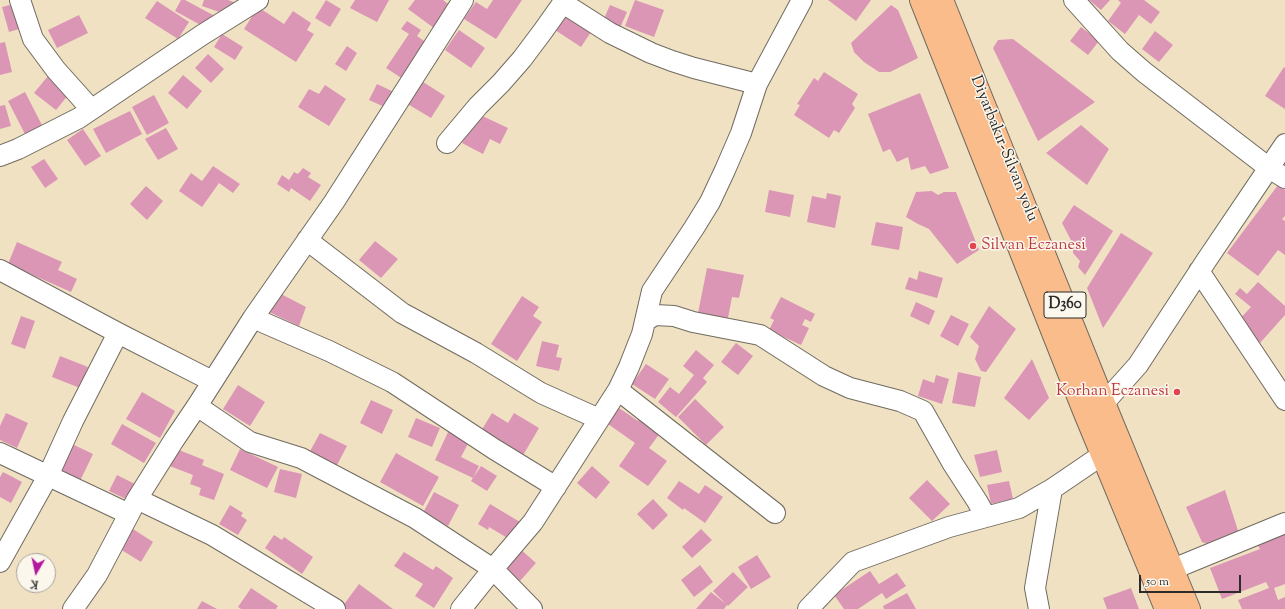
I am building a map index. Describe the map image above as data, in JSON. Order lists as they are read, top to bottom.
{
  "streets": {
    "highway": ["Diyarbakır-Silvan yolu", "D360"]
  },
  "places": ["Silvan Eczanesi", "Korhan Eczanesi"],
  "scale_bar": "50 m",
  "north": "bottom"
}
